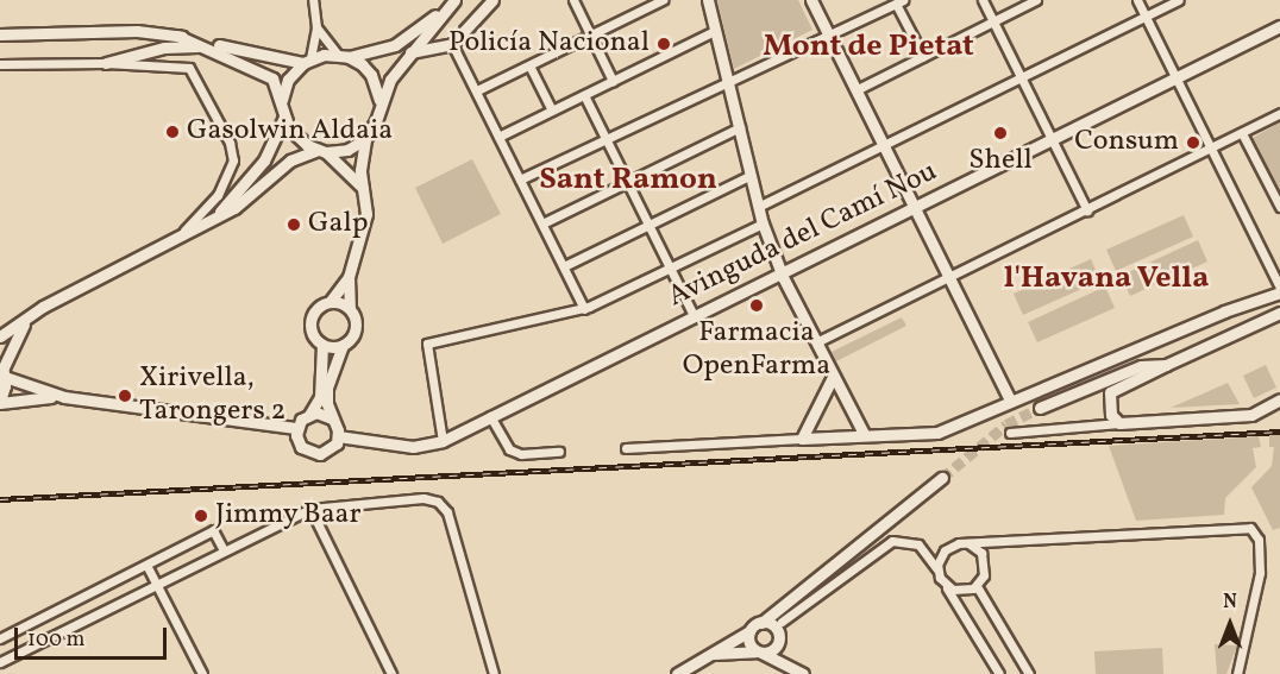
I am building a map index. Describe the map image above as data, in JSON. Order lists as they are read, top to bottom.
{
  "streets": {
    "street": ["Avinguda del Camí Nou"]
  },
  "districts": ["Mont de Pietat", "Sant Ramon", "l'Havana Vella"],
  "places": [
    "Policía Nacional",
    "Gasolwin Aldaia",
    "Shell",
    "Consum",
    "Galp",
    "Farmacia OpenFarma",
    "Xirivella, Tarongers 2",
    "Jimmy Baar"
  ],
  "scale_bar": "100 m",
  "north": "top"
}
